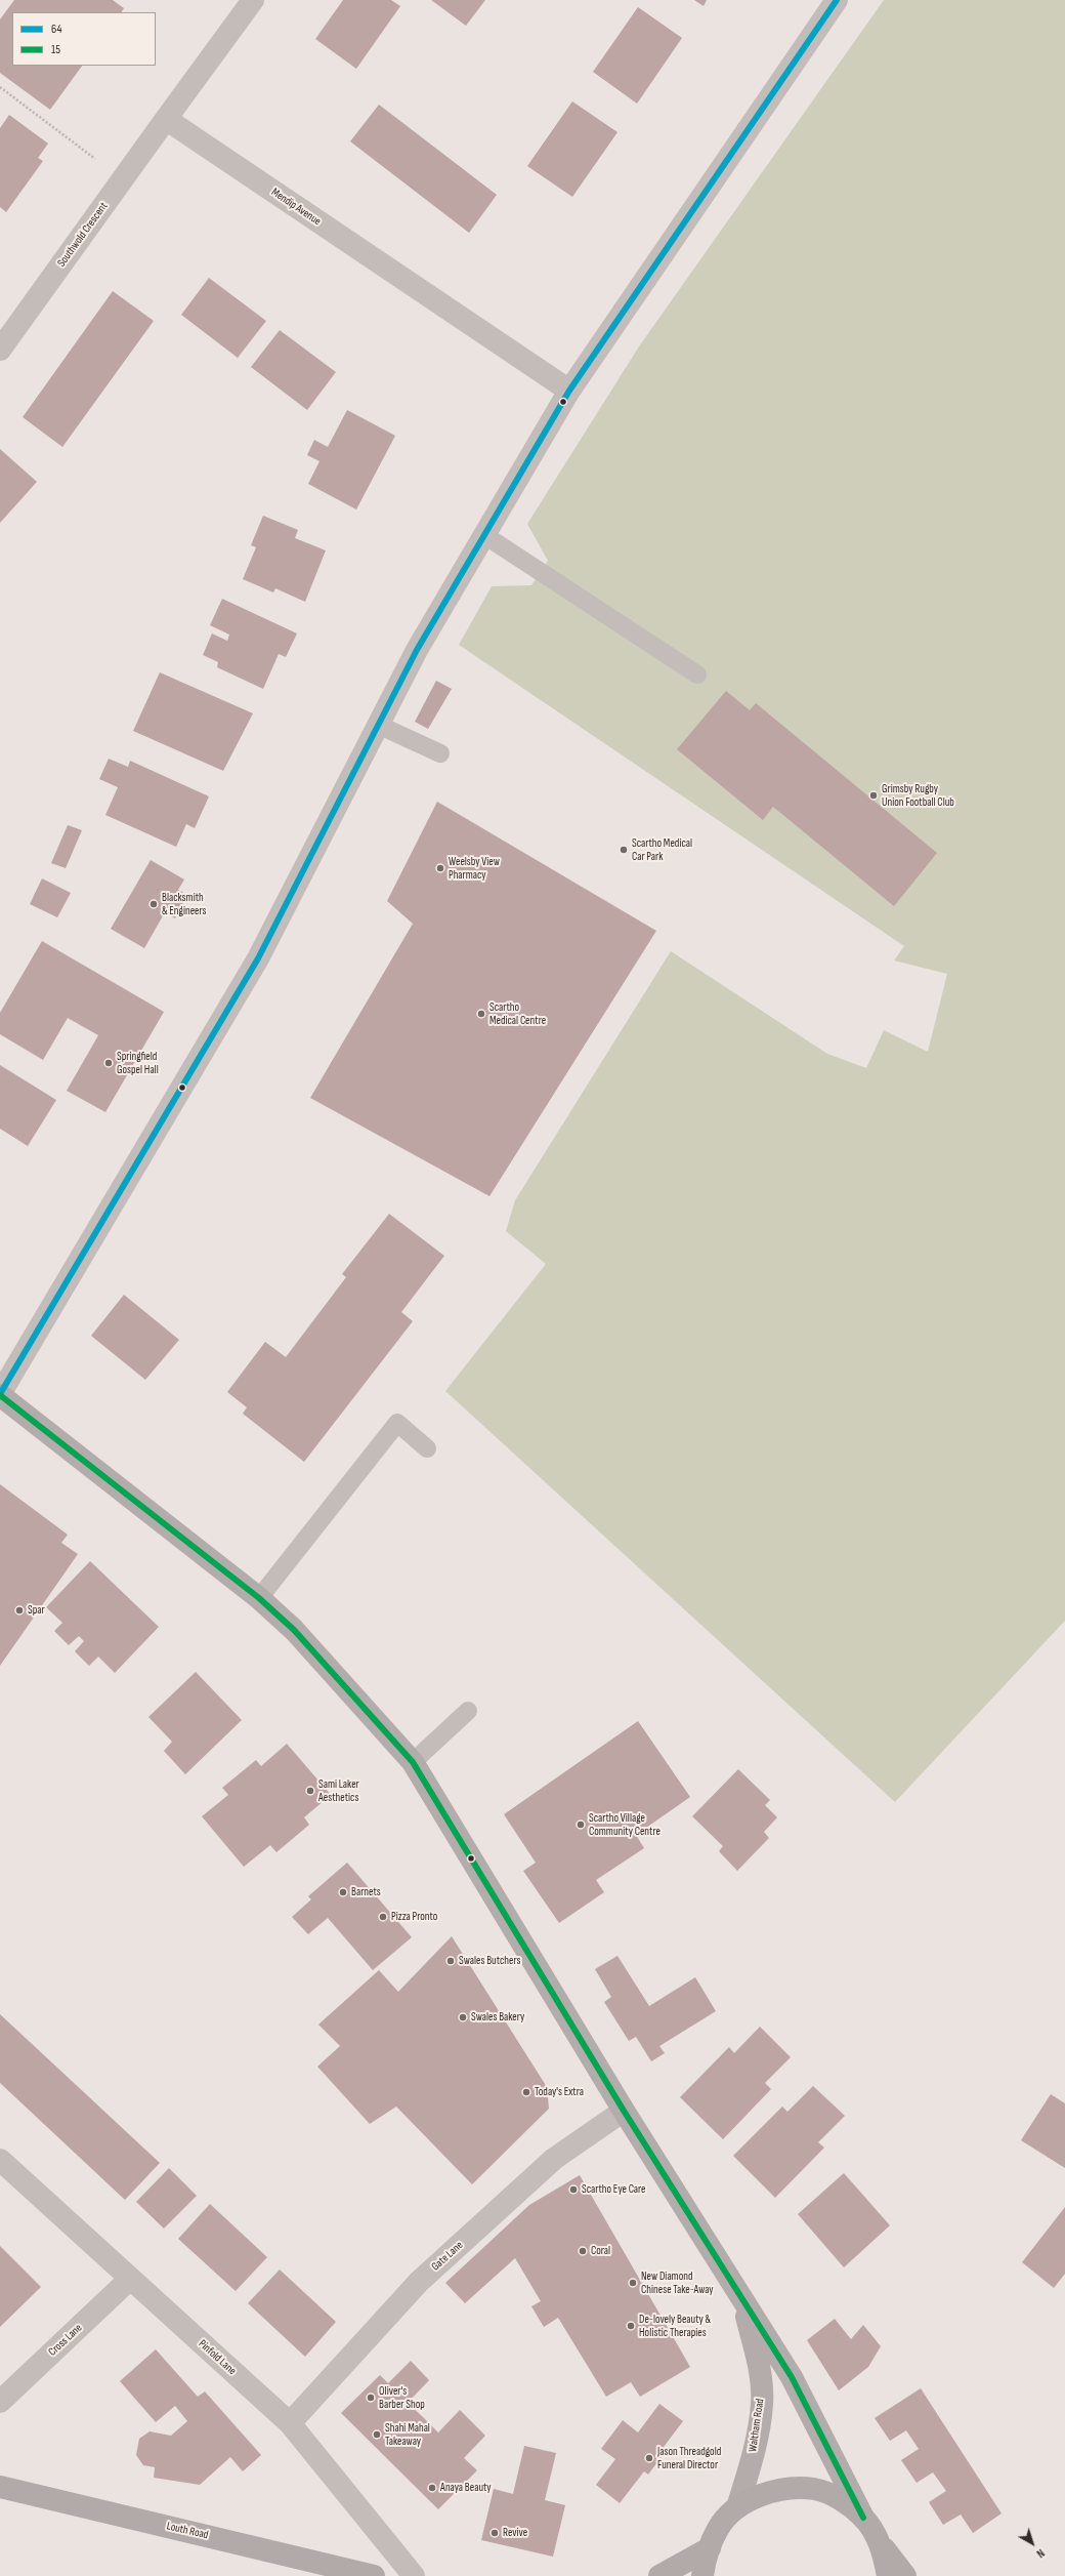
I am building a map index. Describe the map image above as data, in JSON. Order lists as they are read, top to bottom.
{
  "streets": {
    "main road": ["Waltham Road", "Louth Road"],
    "street": [
      "Mendip Avenue",
      "Southwold Crescent",
      "Gate Lane",
      "Cross Lane",
      "Pinfold Lane"
    ]
  },
  "crossings": [
    ["Mendip Avenue", "Southwold Crescent"],
    ["Gate Lane", "Pinfold Lane"],
    ["Gate Lane", "Waltham Road"],
    ["Cross Lane", "Pinfold Lane"]
  ],
  "places": [
    "Grimsby Rugby Union Football Club",
    "Scartho Medical Car Park",
    "Weelsby View Pharmacy",
    "Blacksmith & Engineers",
    "Scartho Medical Centre",
    "Springfield Gospel Hall",
    "Spar",
    "Sami Laker Aesthetics",
    "Scartho Village Community Centre",
    "Barnets",
    "Pizza Pronto",
    "Swales Butchers",
    "Swales Bakery",
    "Today's Extra",
    "Scartho Eye Care",
    "Coral",
    "New Diamond Chinese Take-Away",
    "De-lovely Beauty & Holistic Therapies",
    "Oliver's Barber Shop",
    "Shahi Mahal Takeaway",
    "Jason Threadgold Funeral Director",
    "Anaya Beauty",
    "Revive"
  ],
  "lines": ["transit line 64", "transit line 15"],
  "legend": ["64", "15"],
  "north": "bottom right"
}
